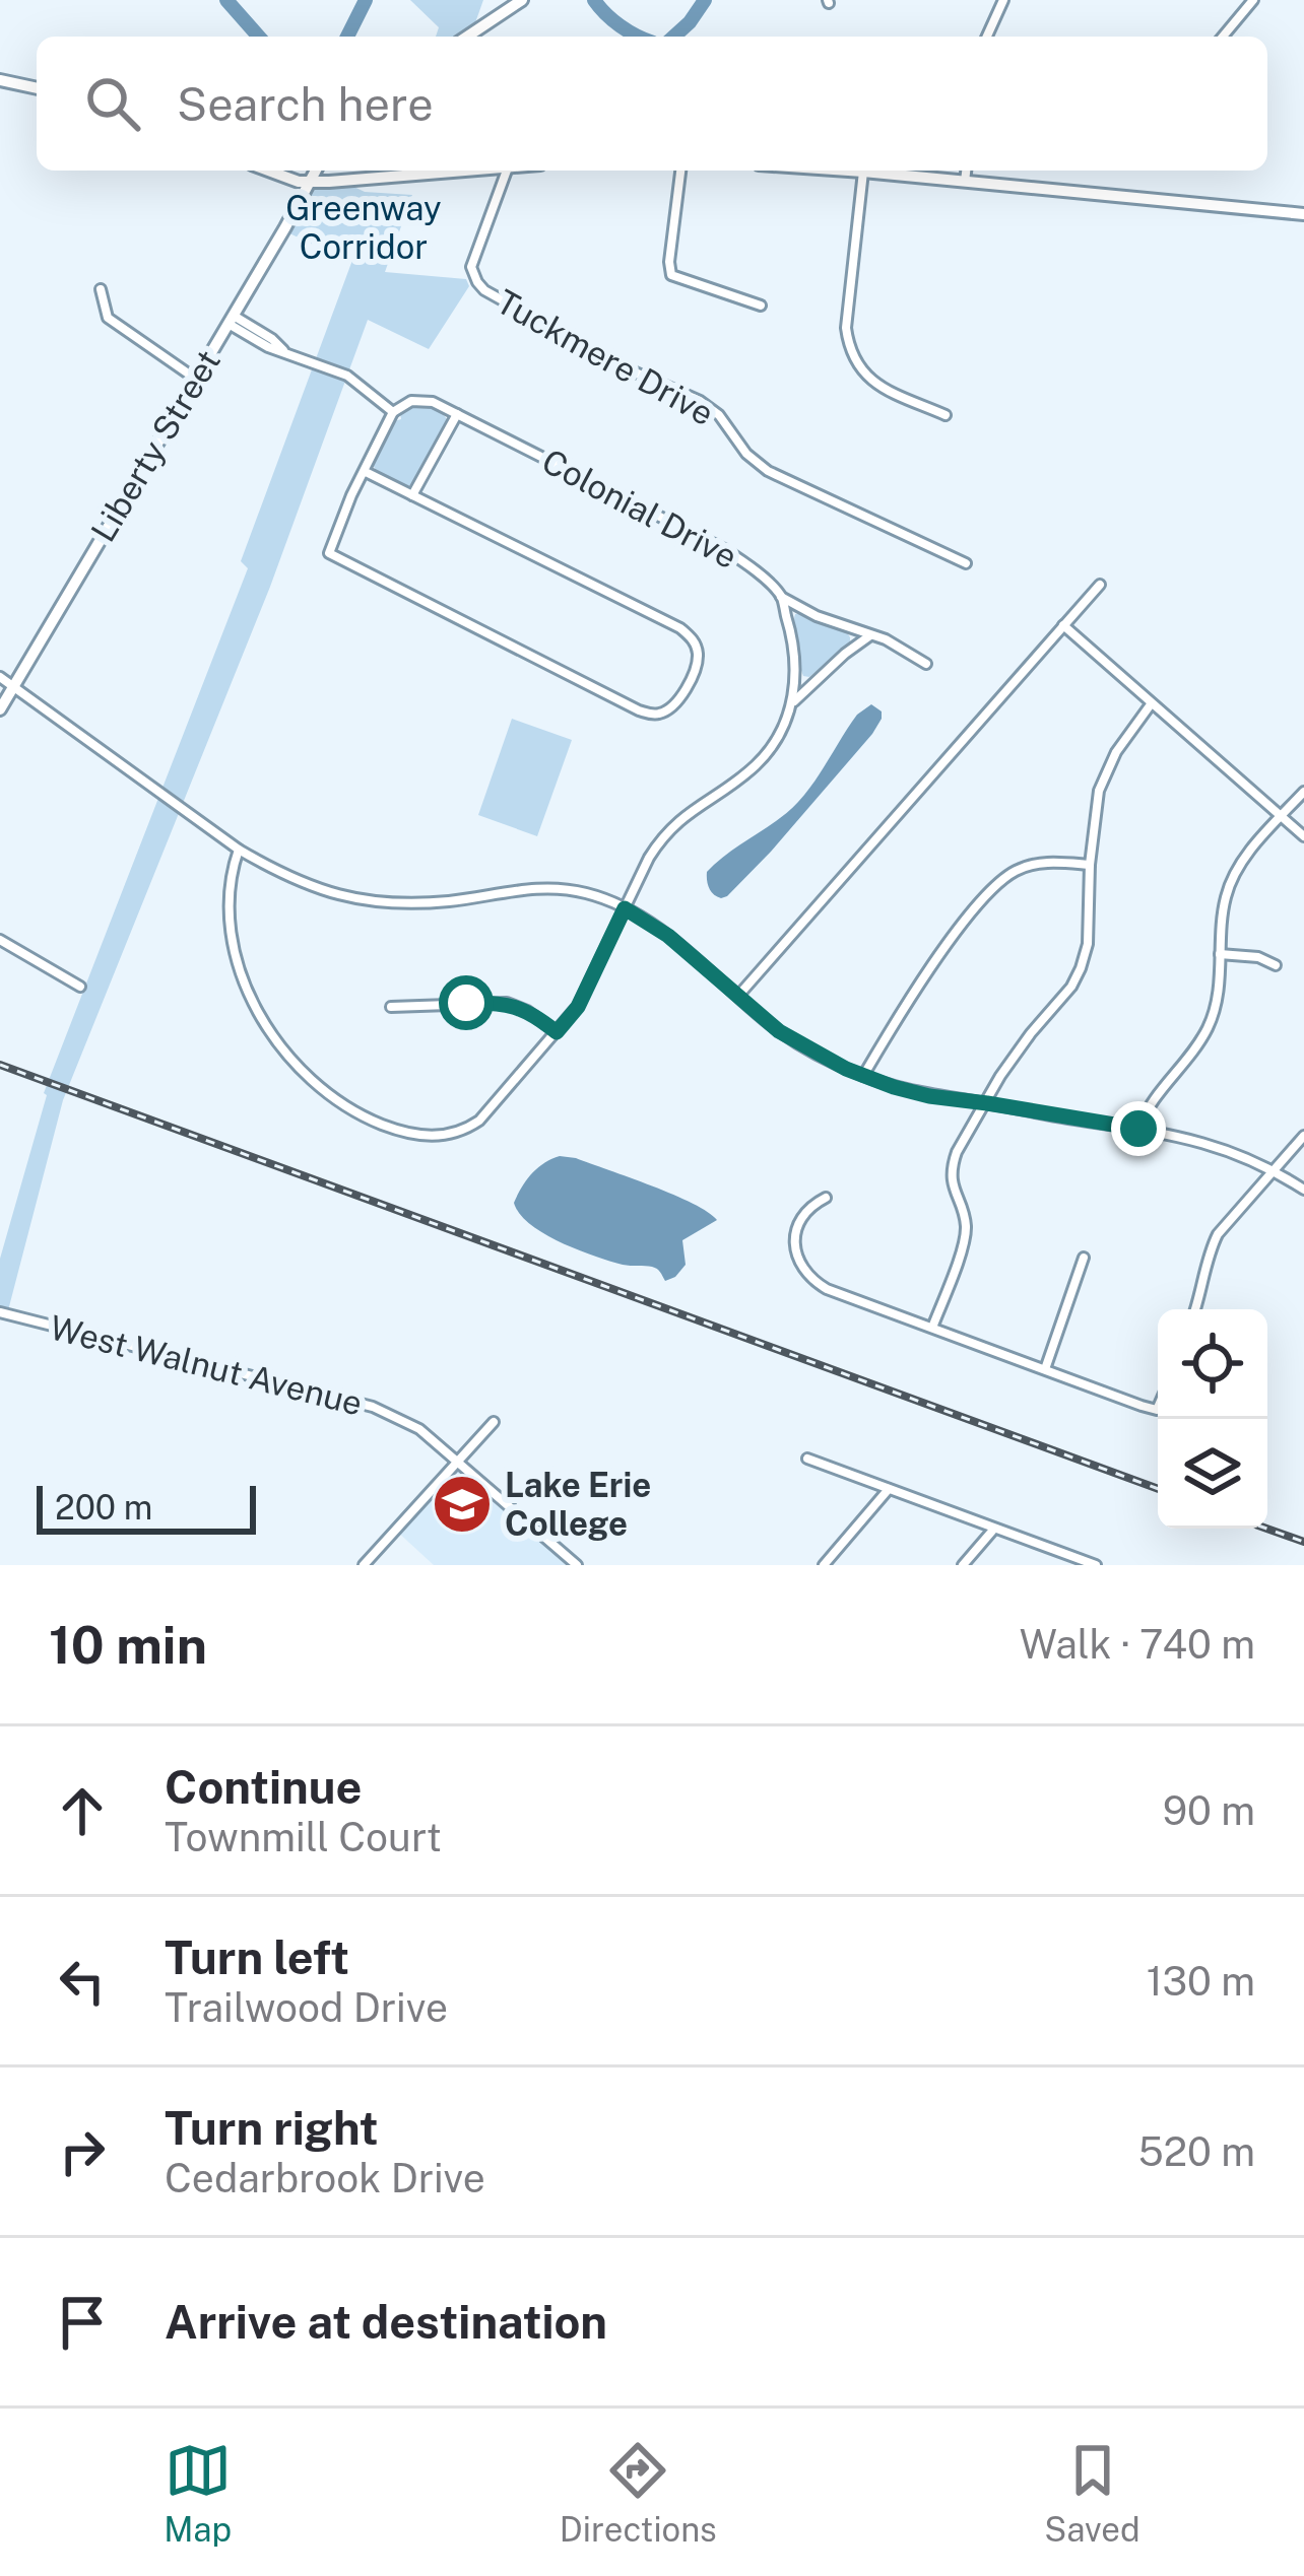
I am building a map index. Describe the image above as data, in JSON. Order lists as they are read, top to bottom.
{
  "streets": {
    "main road": ["Liberty Street"],
    "street": ["Tuckmere Drive", "Colonial Drive", "West Walnut Avenue"]
  },
  "parks": ["Greenway Corridor"],
  "places": {
    "school or university": ["Lake Erie College"]
  },
  "scale_bar": "200 m",
  "page": {
    "search": "Search here",
    "scale": "200 m",
    "heading": ["10 min", "Walk · 740 m"],
    "list": [
      ["Continue", "Townmill Court", "90 m"],
      ["Turn left", "Trailwood Drive", "130 m"],
      ["Turn right", "Cedarbrook Drive", "520 m"],
      "Arrive at destination"
    ],
    "nav": ["Map", "Directions", "Saved"]
  }
}
